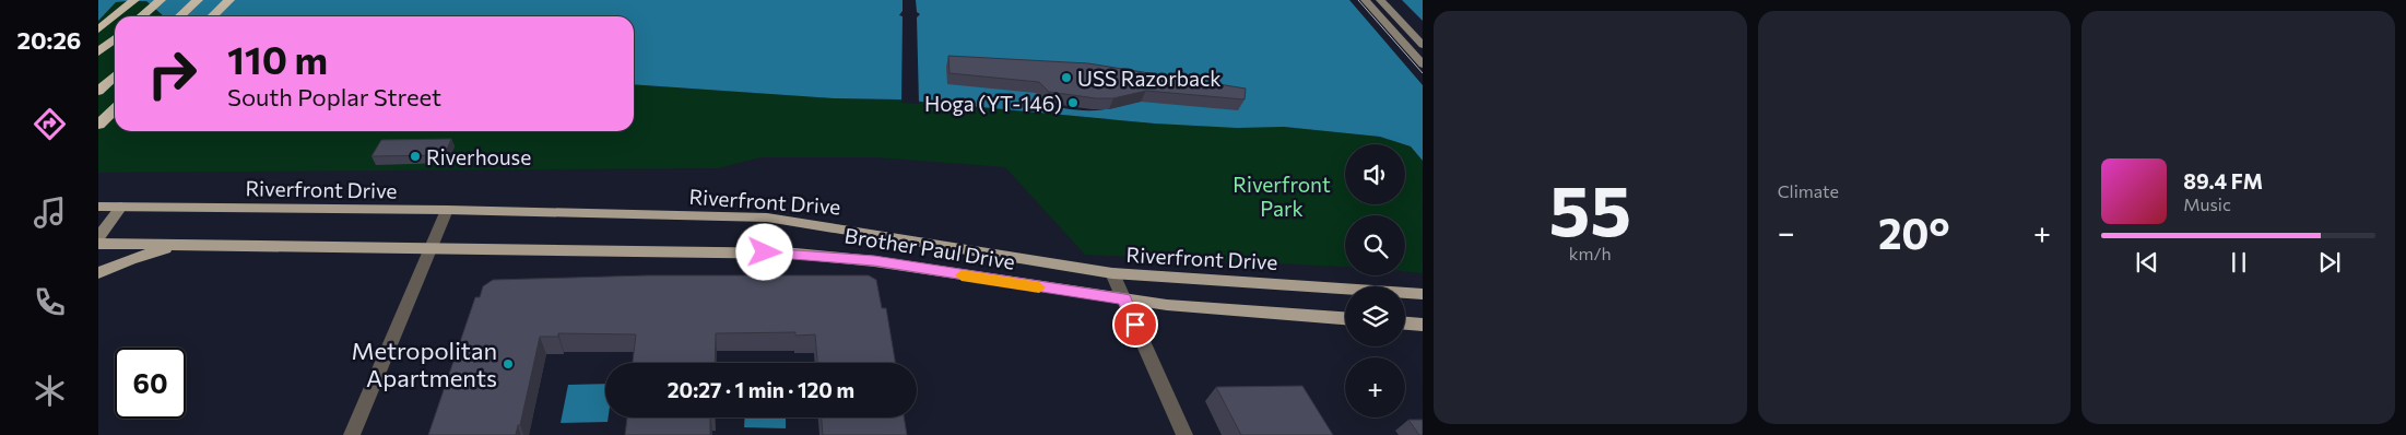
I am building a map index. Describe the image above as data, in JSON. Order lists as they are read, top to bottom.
{
  "streets": {
    "main road": ["Riverfront Drive", "Brother Paul Drive"]
  },
  "parks": ["Riverfront Park"],
  "places": [
    "USS Razorback",
    "Hoga (YT-146)",
    "Riverhouse",
    "Metropolitan Apartments"
  ],
  "page": {
    "tabs": "20:26",
    "tile": [
      ["55", "km/h"],
      "Climate"
    ],
    "turn": ["110 m", "South Poplar Street"],
    "map_buttons": "+",
    "song": ["89.4 FM", "Music"],
    "heat": ["−", "20°", "+"],
    "limit": "60",
    "trip": "20:27 · 1 min · 120 m"
  }
}
